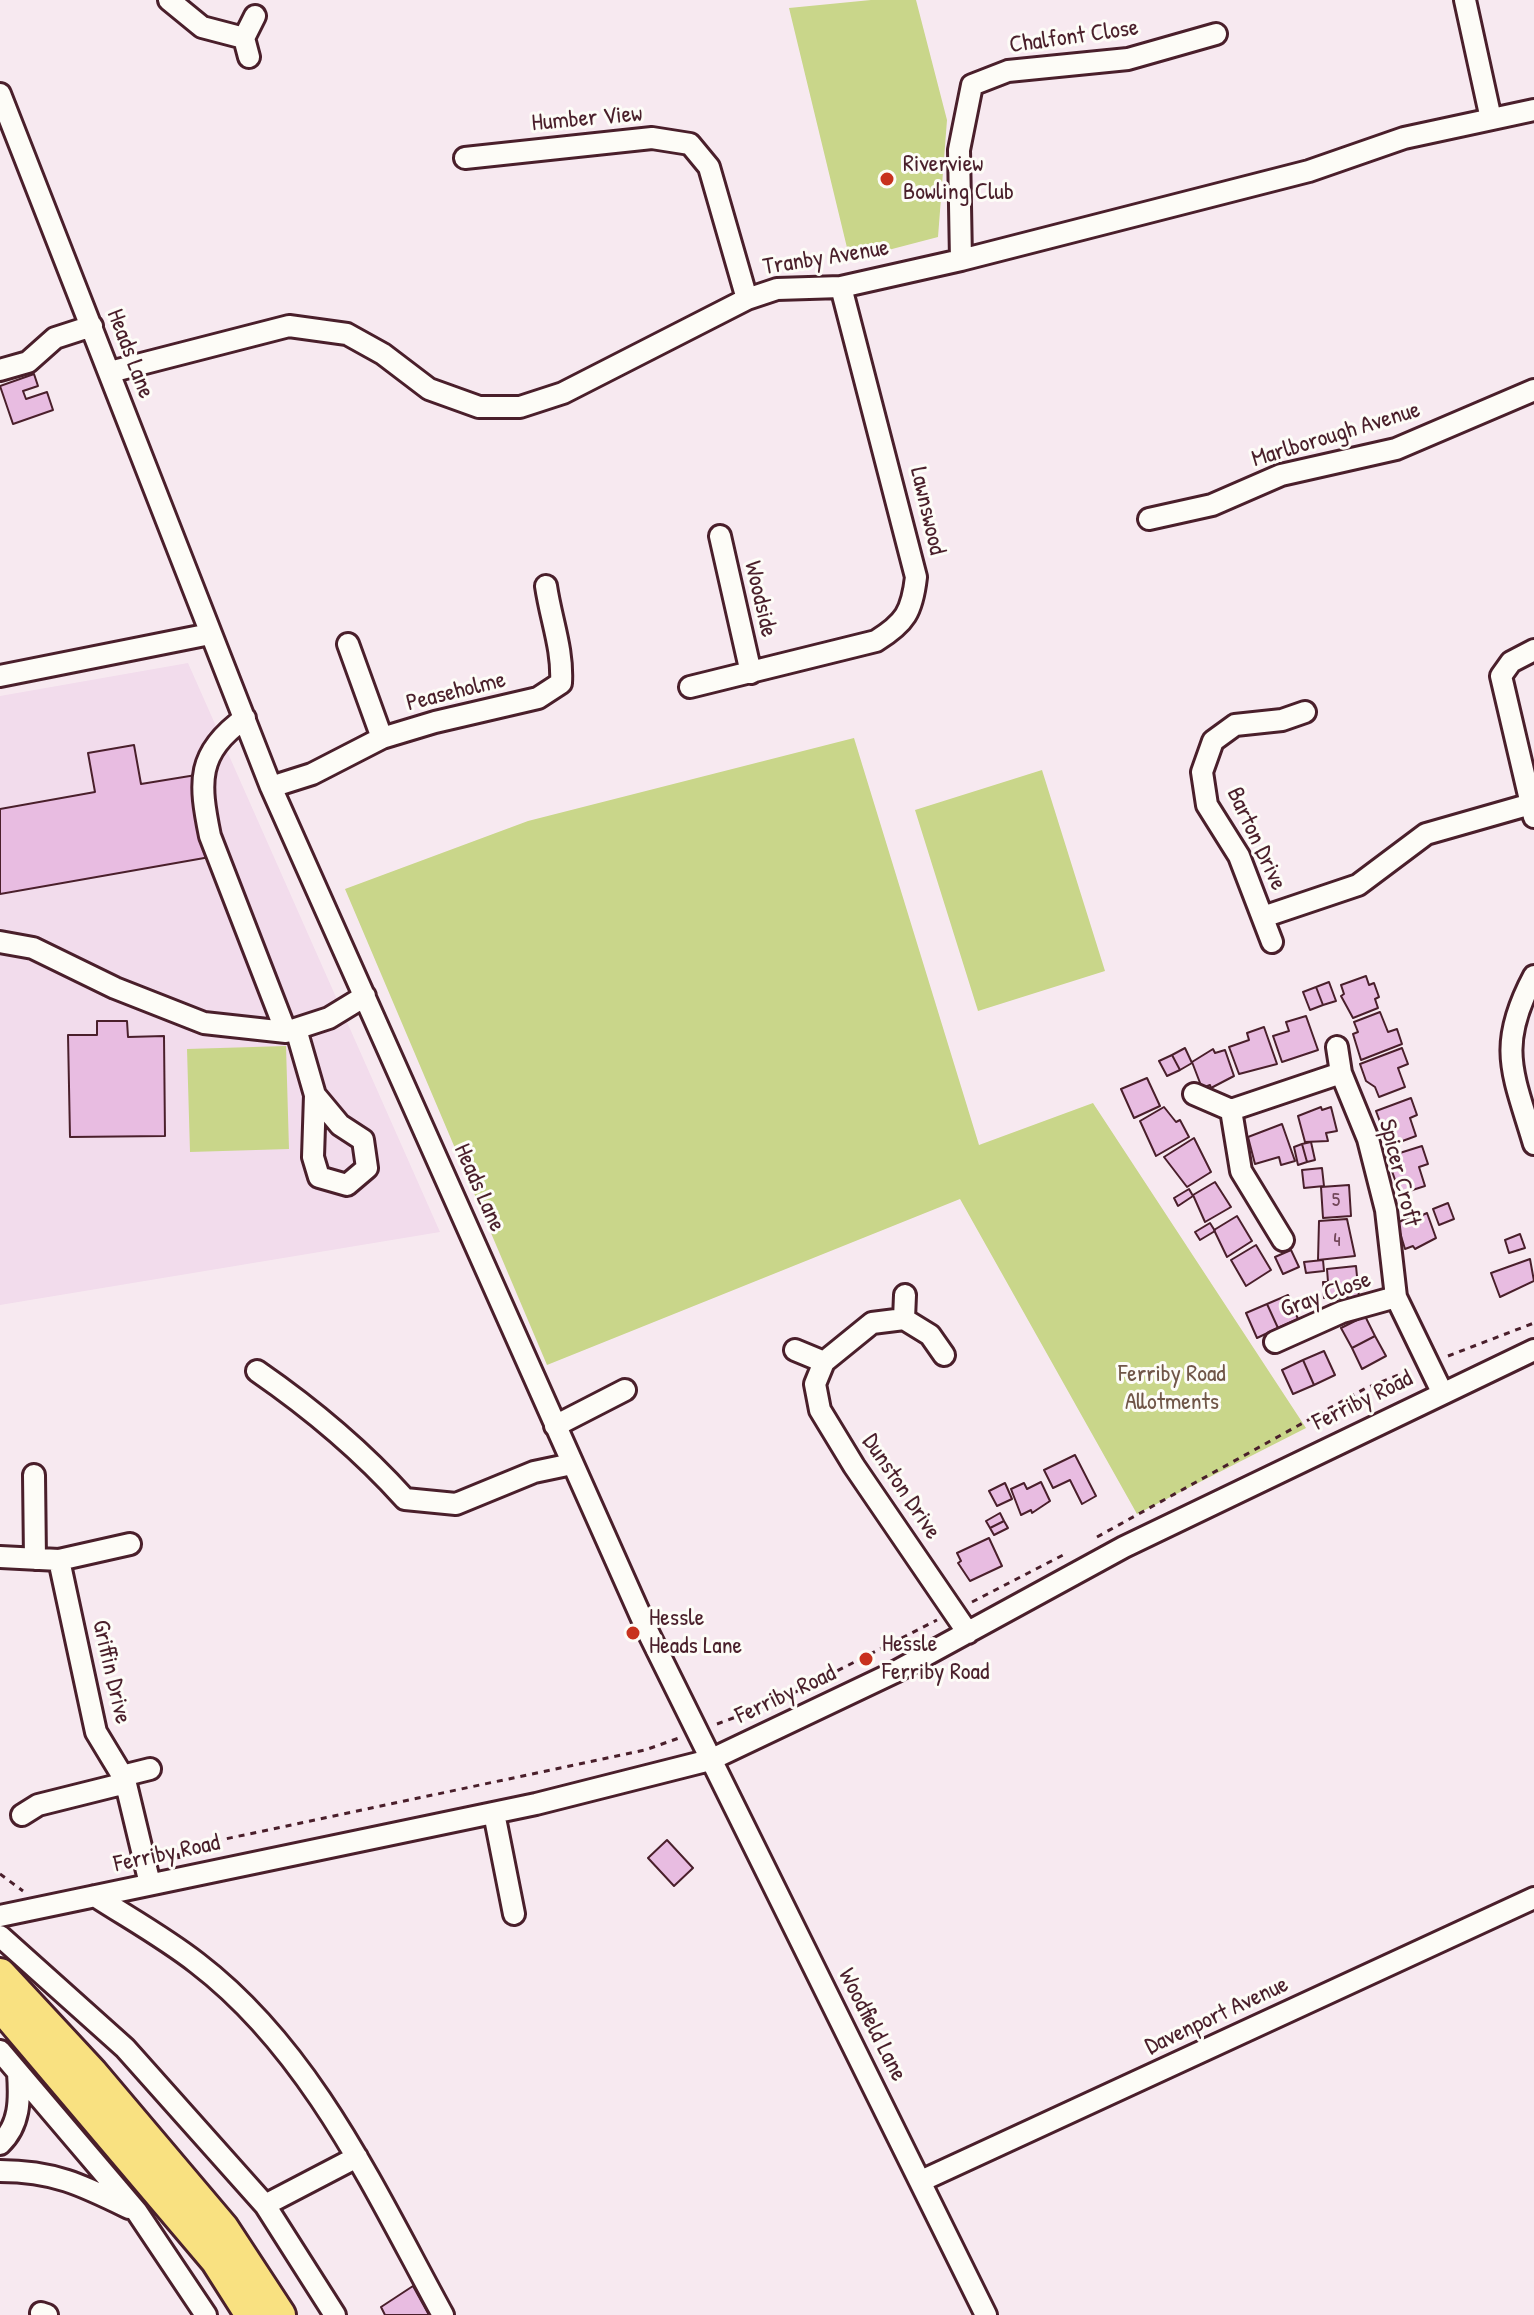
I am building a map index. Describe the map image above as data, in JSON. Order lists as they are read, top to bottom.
{
  "streets": {
    "street": [
      "Chalfont Close",
      "Humber View",
      "Tranby Avenue",
      "Heads Lane",
      "Marlborough Avenue",
      "Lawnswood",
      "Woodside",
      "Peaseholme",
      "Barton Drive",
      "Spicer Croft",
      "Gray Close",
      "Ferriby Road",
      "Dunston Drive",
      "Griffin Drive",
      "Davenport Avenue",
      "Woodfield Lane"
    ]
  },
  "crossings": [
    ["Chalfont Close", "Tranby Avenue"],
    ["Humber View", "Tranby Avenue"],
    ["Tranby Avenue", "Heads Lane"],
    ["Tranby Avenue", "Lawnswood"],
    ["Heads Lane", "Peaseholme"],
    ["Heads Lane", "Ferriby Road"],
    ["Heads Lane", "Woodfield Lane"],
    ["Lawnswood", "Woodside"],
    ["Spicer Croft", "Gray Close"],
    ["Spicer Croft", "Ferriby Road"],
    ["Ferriby Road", "Dunston Drive"],
    ["Ferriby Road", "Griffin Drive"],
    ["Ferriby Road", "Woodfield Lane"],
    ["Davenport Avenue", "Woodfield Lane"]
  ],
  "parks": ["Ferriby Road Allotments"],
  "places": ["Riverview Bowling Club", "Hessle Heads Lane", "Hessle Ferriby Road"],
  "house_numbers": ["5", "4"]
}
